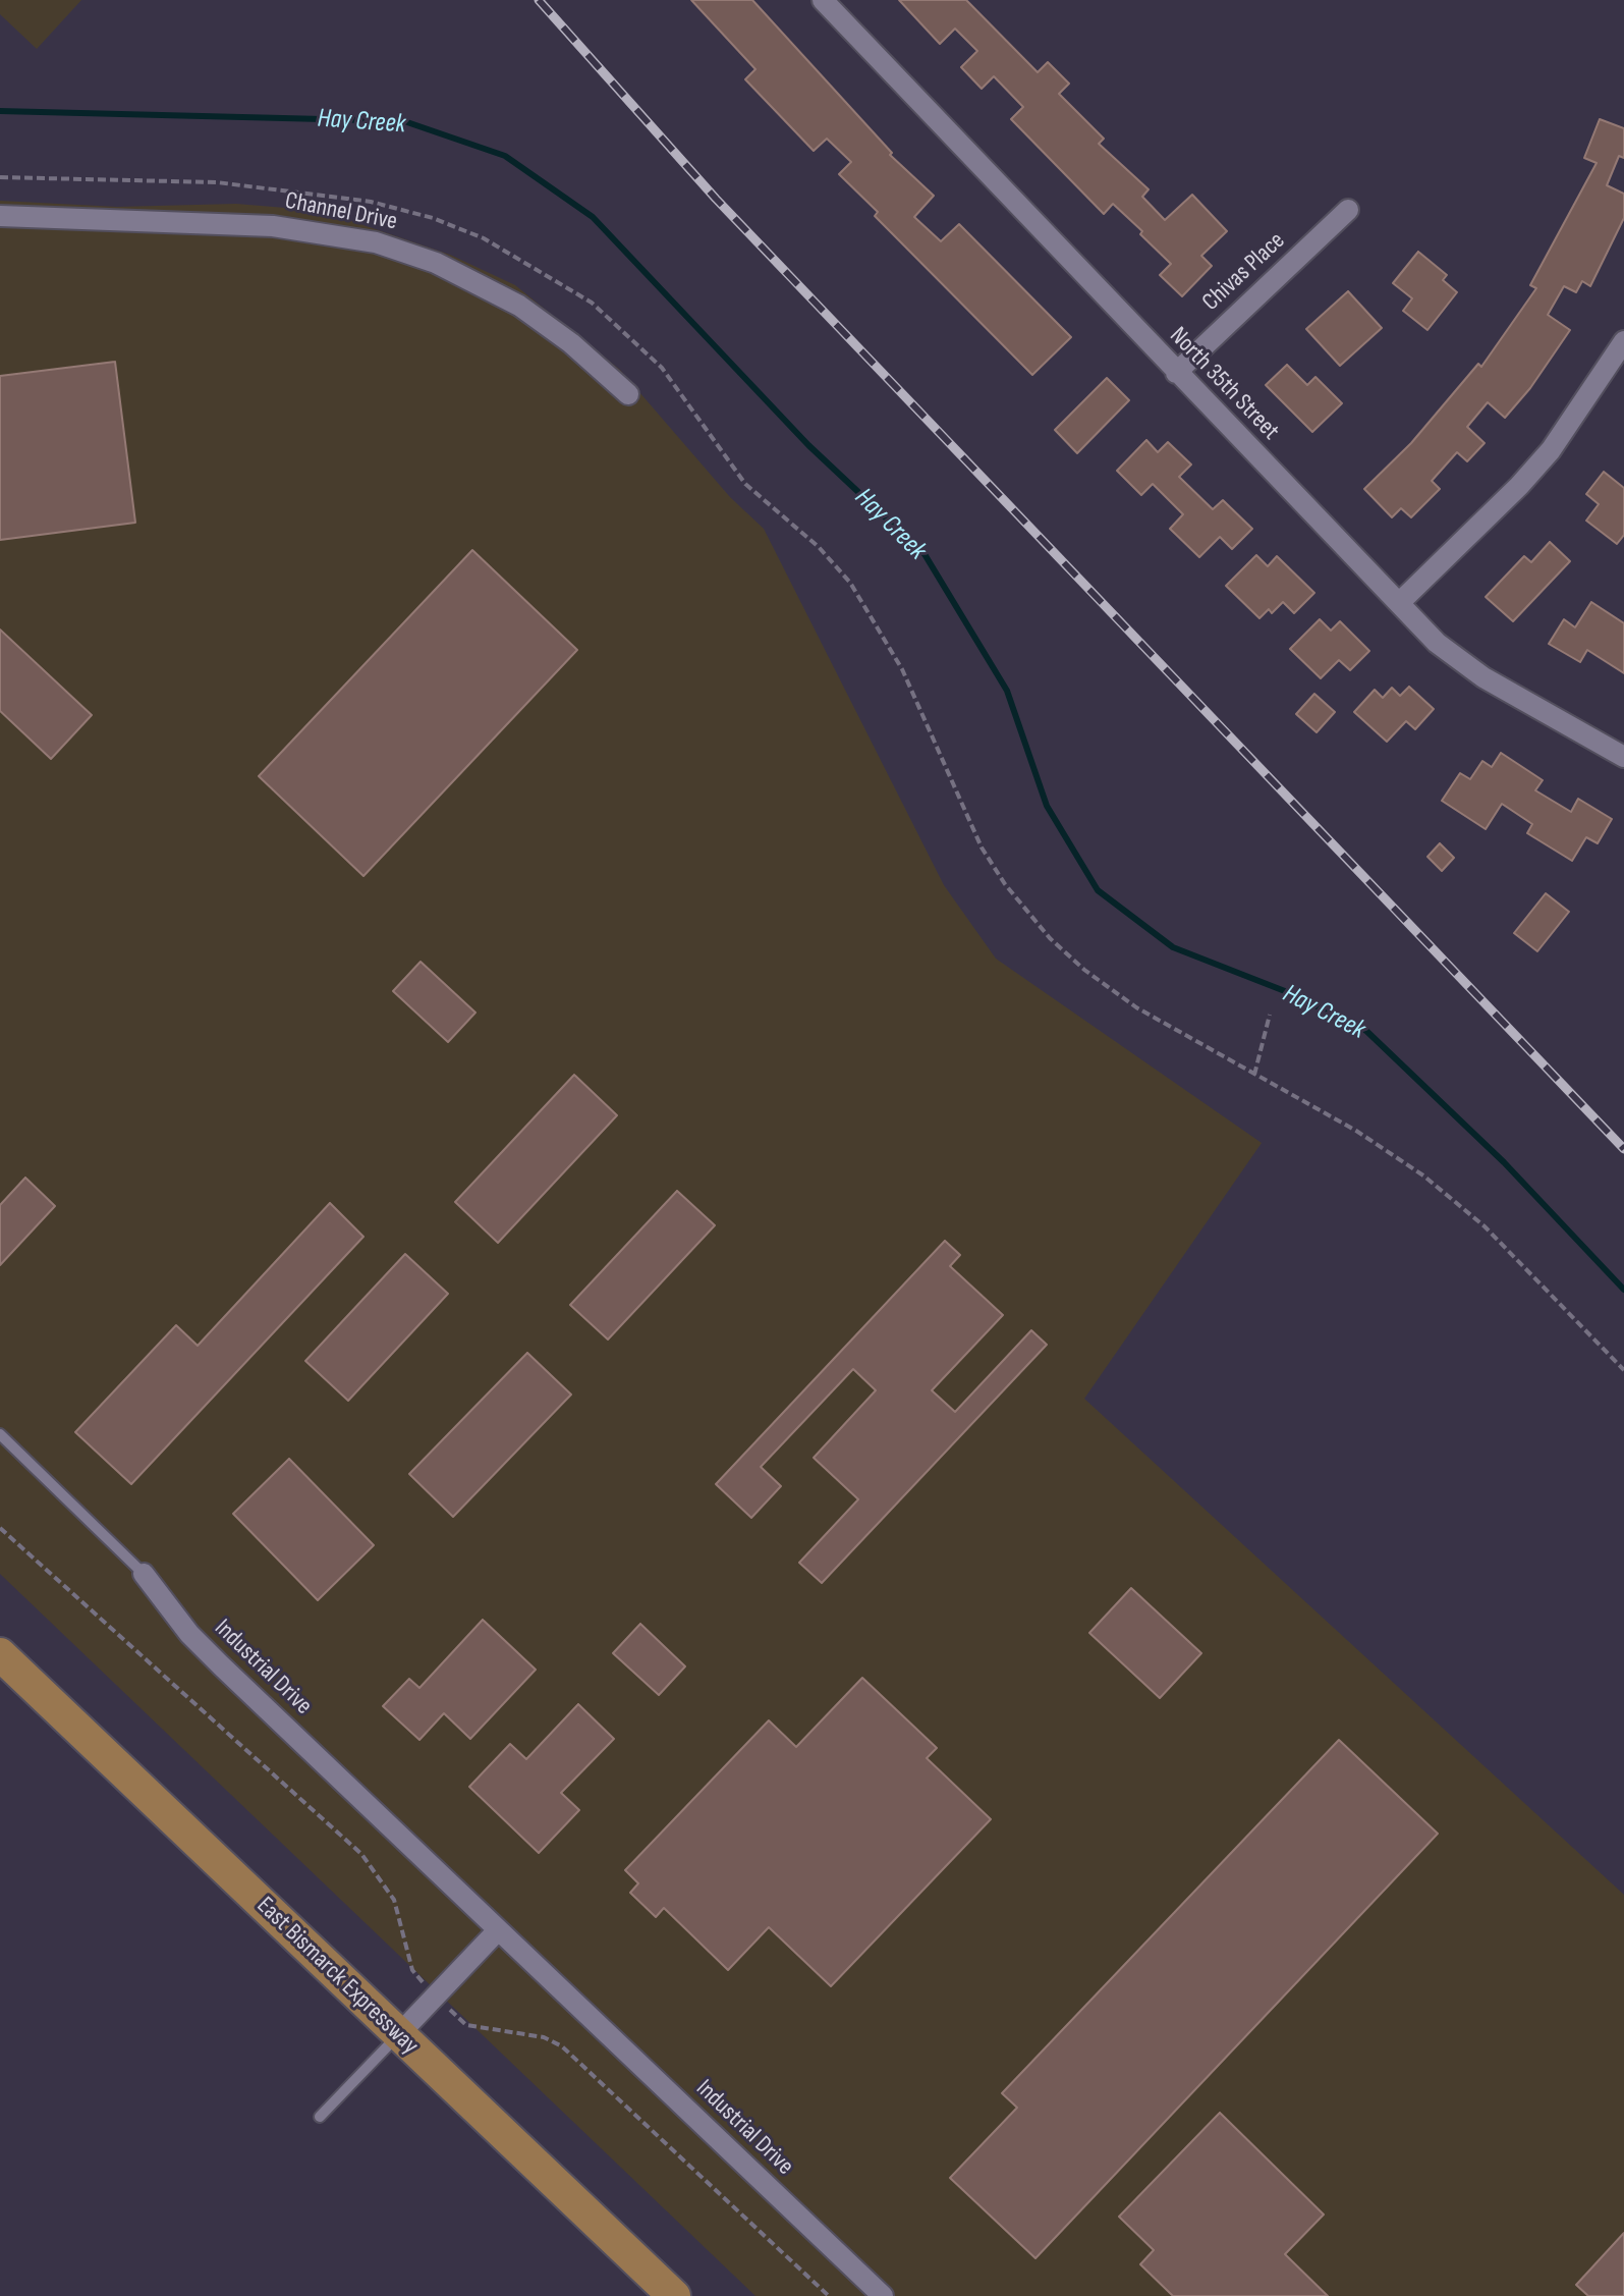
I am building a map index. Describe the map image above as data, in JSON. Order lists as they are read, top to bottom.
{
  "streets": {
    "main road": ["East Bismarck Expressway"],
    "street": [
      "Channel Drive",
      "Chivas Place",
      "North 35th Street",
      "Industrial Drive"
    ]
  },
  "crossings": [
    ["Chivas Place", "North 35th Street"]
  ],
  "water": ["Hay Creek"]
}
